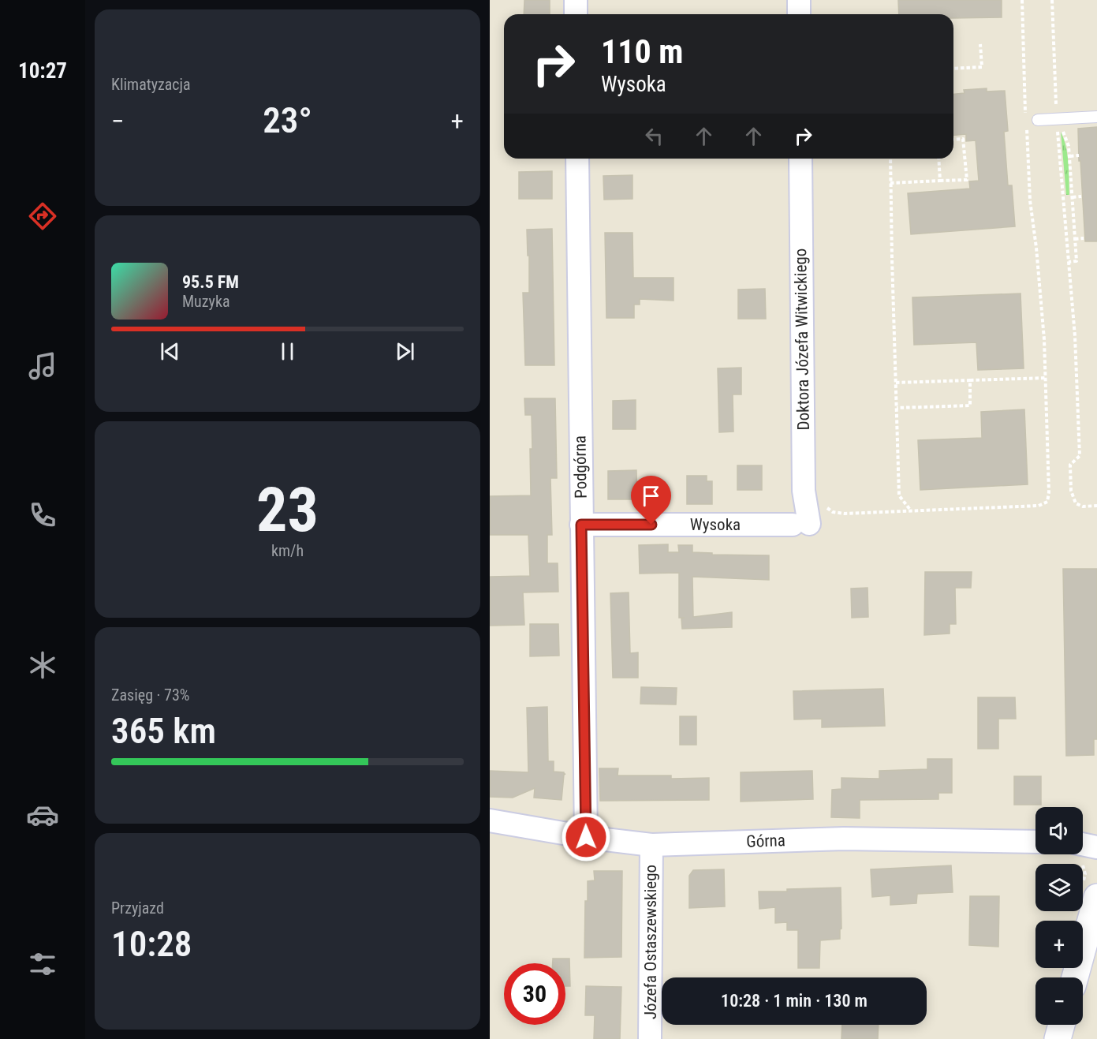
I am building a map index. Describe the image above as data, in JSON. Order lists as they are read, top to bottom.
{
  "streets": {
    "street": [
      "Doktora Józefa Witwickiego",
      "Podgórna",
      "Wysoka",
      "Górna",
      "Józefa Ostaszewskiego"
    ]
  },
  "crossings": [
    ["Doktora Józefa Witwickiego", "Wysoka"],
    ["Podgórna", "Wysoka"],
    ["Podgórna", "Górna"],
    ["Górna", "Józefa Ostaszewskiego"]
  ],
  "page": {
    "tabs": "10:27",
    "tile": [
      "Klimatyzacja",
      ["23", "km/h"],
      ["Zasięg · 73%", "365 km"],
      ["Przyjazd", "10:28"]
    ],
    "turn": ["110 m", "Wysoka"],
    "heat": ["−", "23°", "+"],
    "song": ["95.5 FM", "Muzyka"],
    "map_buttons": ["+", "−"],
    "limit": "30",
    "trip": "10:28 · 1 min · 130 m"
  }
}
